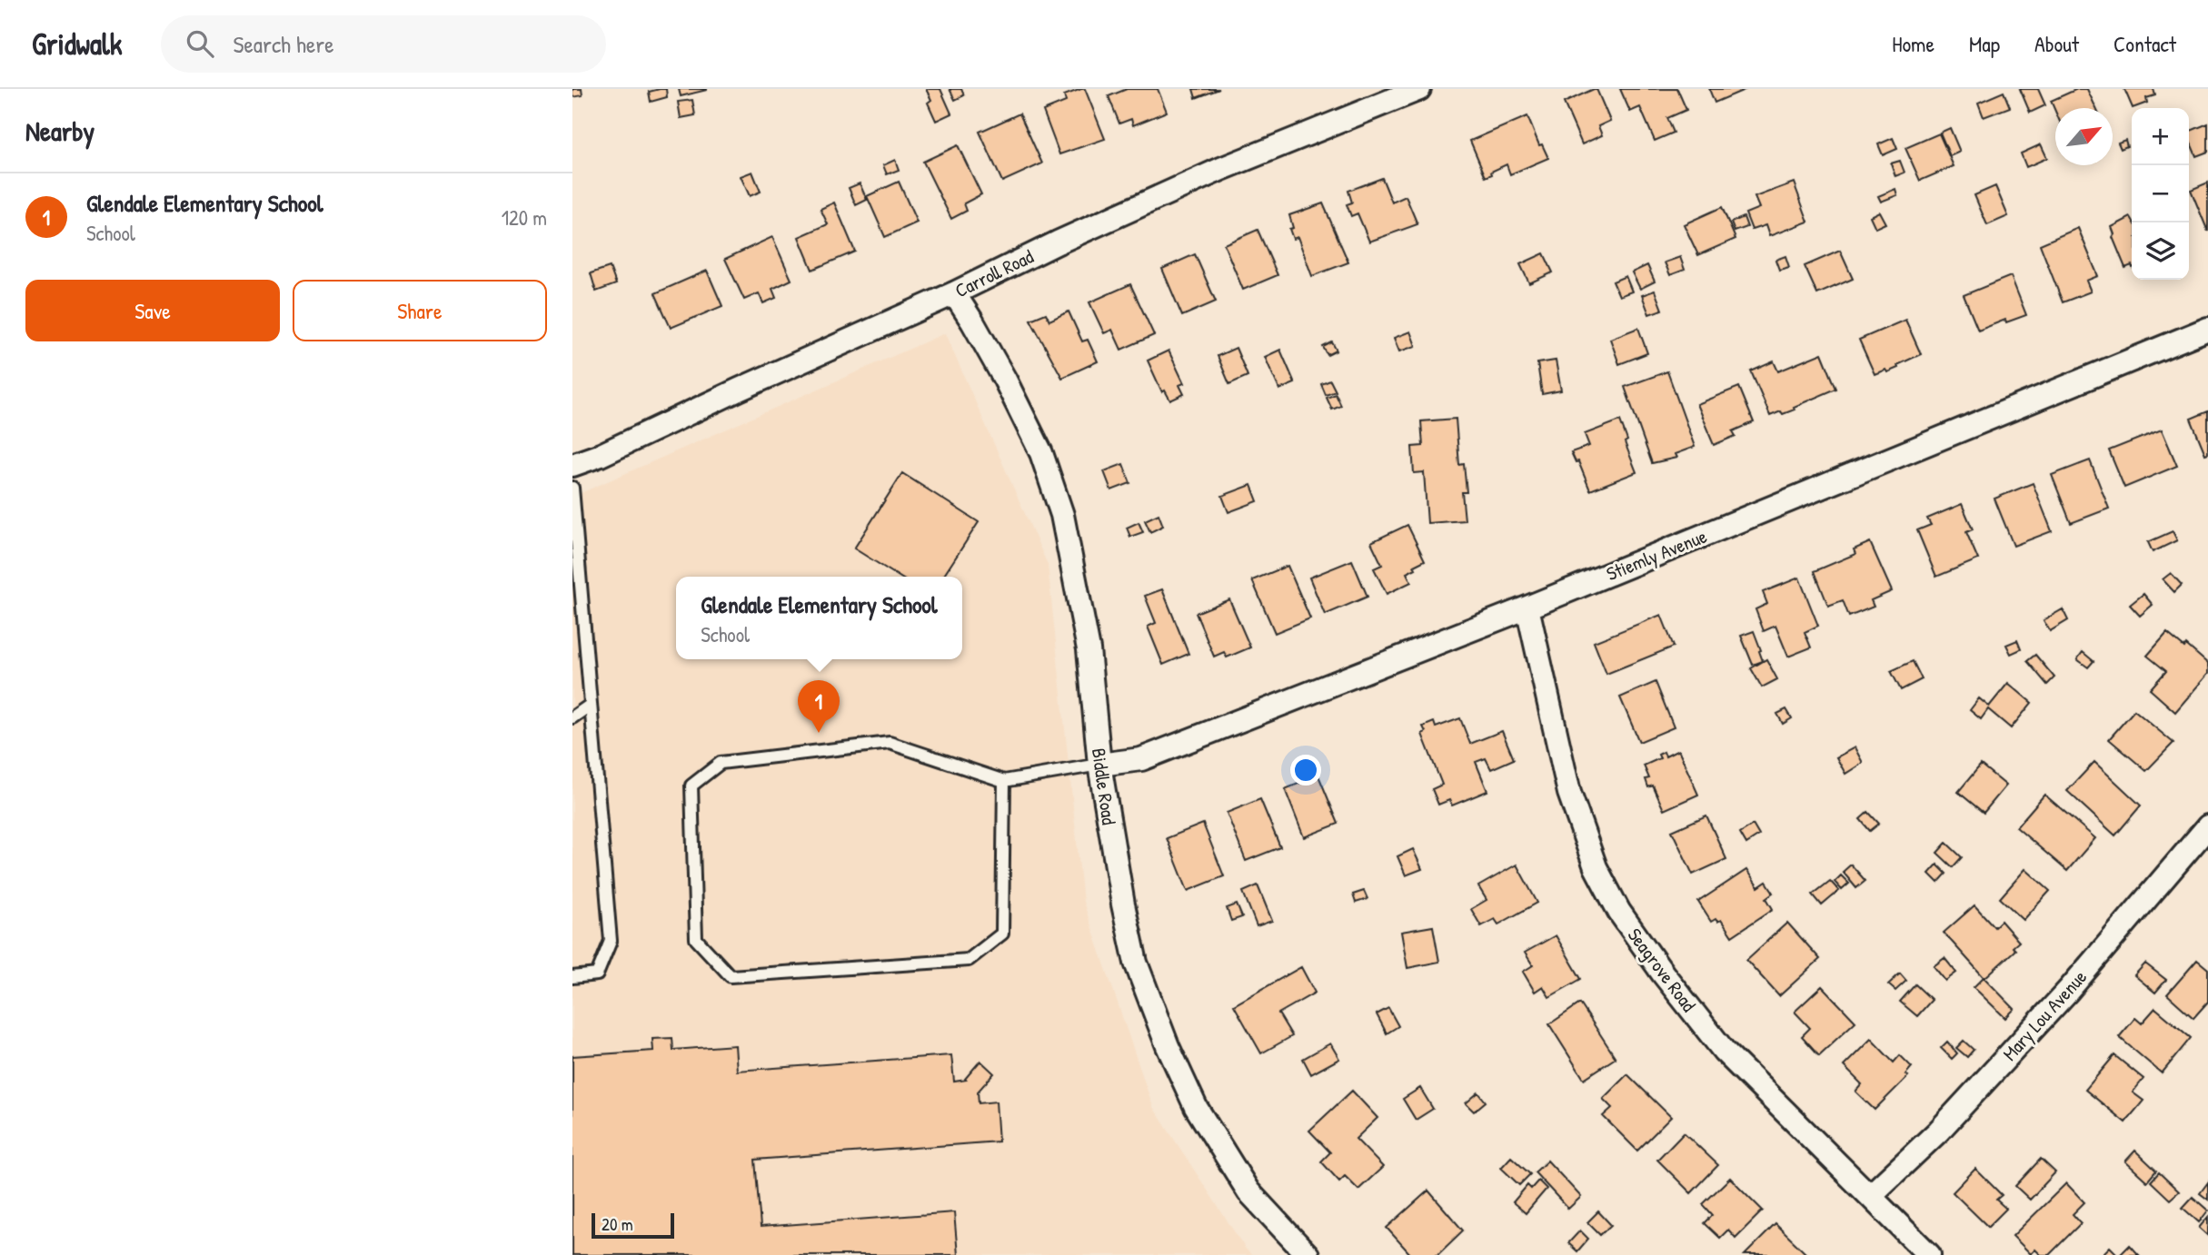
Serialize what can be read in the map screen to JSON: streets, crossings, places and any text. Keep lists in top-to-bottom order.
{
  "streets": {
    "street": [
      "Carroll Road",
      "Stiemly Avenue",
      "Biddle Road",
      "Seagrove Road",
      "Mary Lou Avenue"
    ]
  },
  "crossings": [
    ["Carroll Road", "Biddle Road"],
    ["Stiemly Avenue", "Biddle Road"],
    ["Stiemly Avenue", "Seagrove Road"],
    ["Seagrove Road", "Mary Lou Avenue"]
  ],
  "scale_bar": "20 m",
  "north": "top right",
  "page": {
    "header": "Gridwalk",
    "search": "Search here",
    "nav": [
      "Home",
      "Map",
      "About",
      "Contact"
    ],
    "heading": "Nearby",
    "map_buttons": ["+", "−"],
    "list": [
      {
        "mark": "1",
        "name": "Glendale Elementary School",
        "note": "School",
        "value": "120 m"
      }
    ],
    "buttons": ["Save", "Share"],
    "popup": ["Glendale Elementary School", "School"],
    "pins": "1",
    "scale": "20 m"
  }
}
